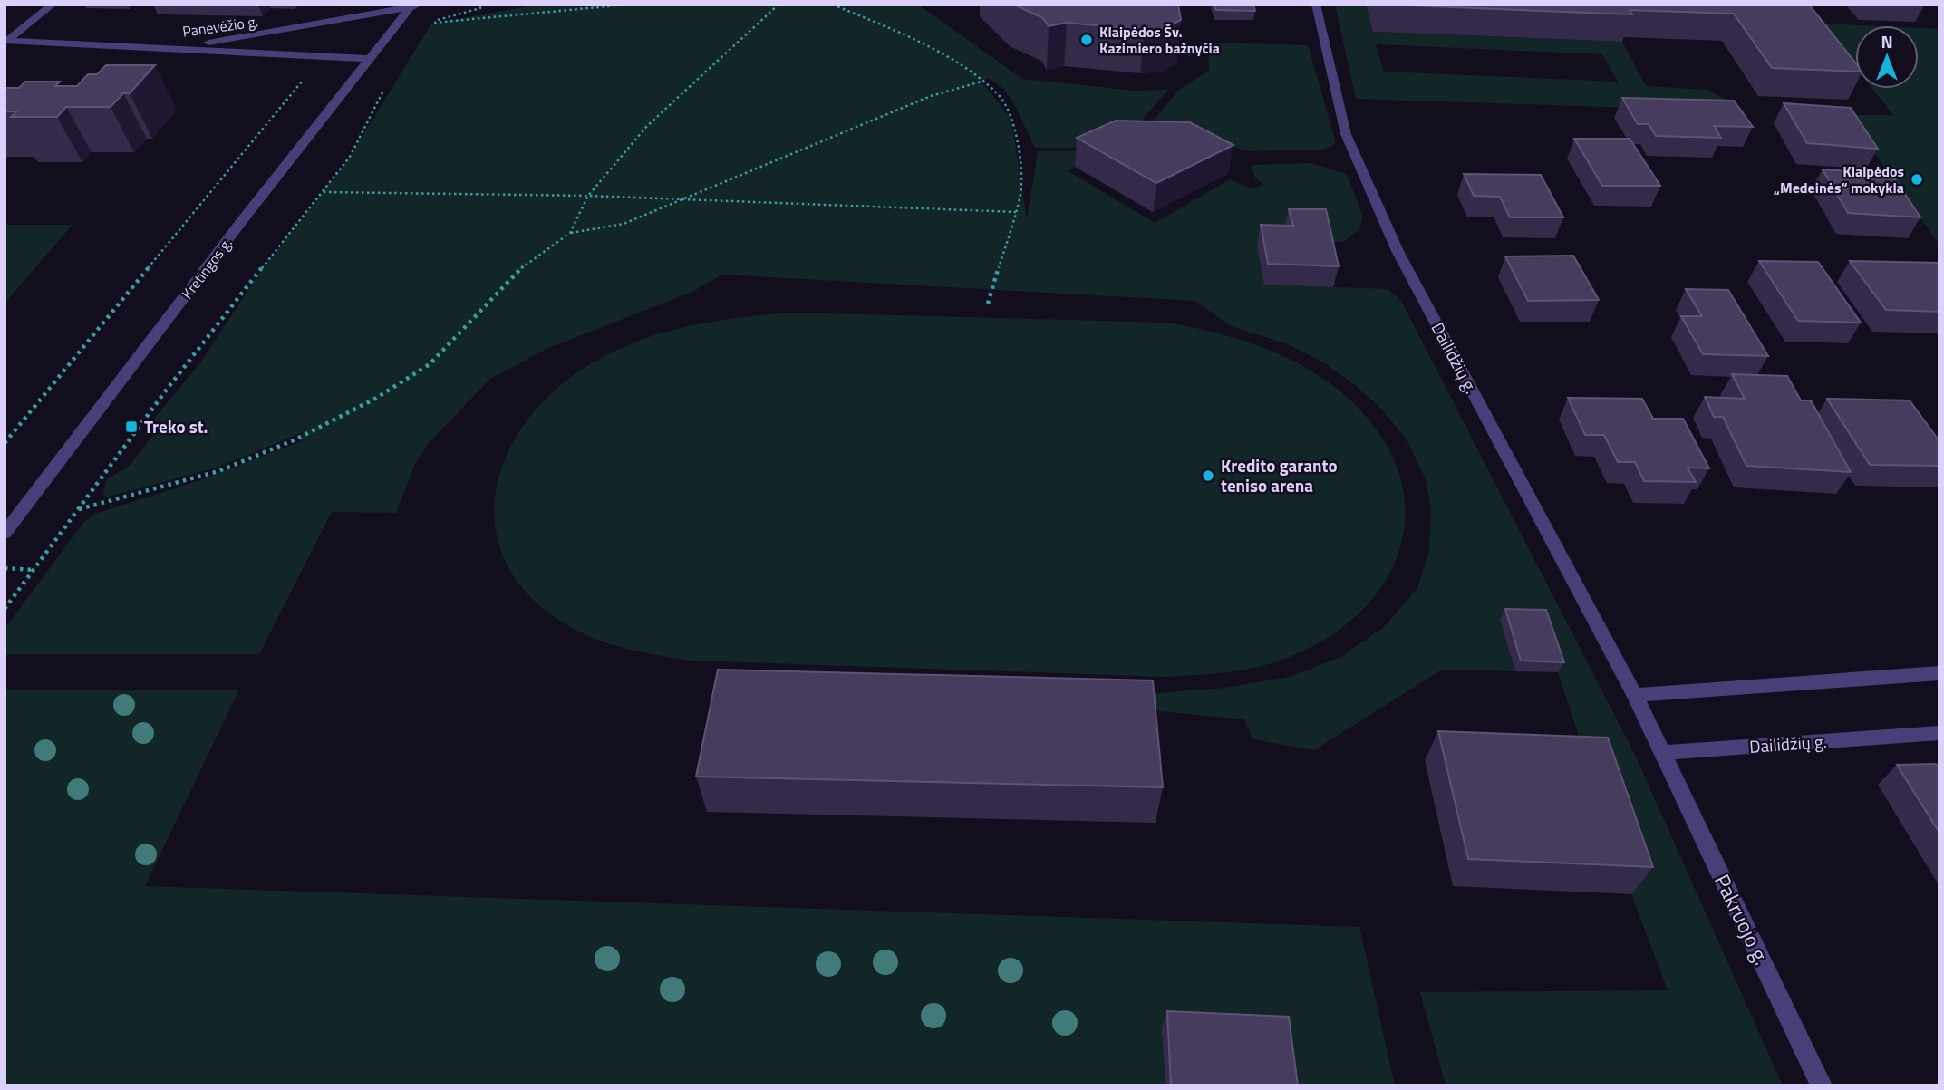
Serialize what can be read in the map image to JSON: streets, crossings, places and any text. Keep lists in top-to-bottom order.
{
  "streets": {
    "street": [
      "Panevėžio g.",
      "Kretingos g.",
      "Dailidžių g.",
      "Pakruojo g."
    ]
  },
  "crossings": [
    ["Panevėžio g.", "Kretingos g."],
    ["Dailidžių g.", "Pakruojo g."]
  ],
  "places": {
    "other": ["Klaipėdos Šv. Kazimiero bažnyčia", "Klaipėdos „Medeinės“ mokykla", "Kredito garanto teniso arena"],
    "transit": ["Treko st."]
  },
  "north": "top"
}
